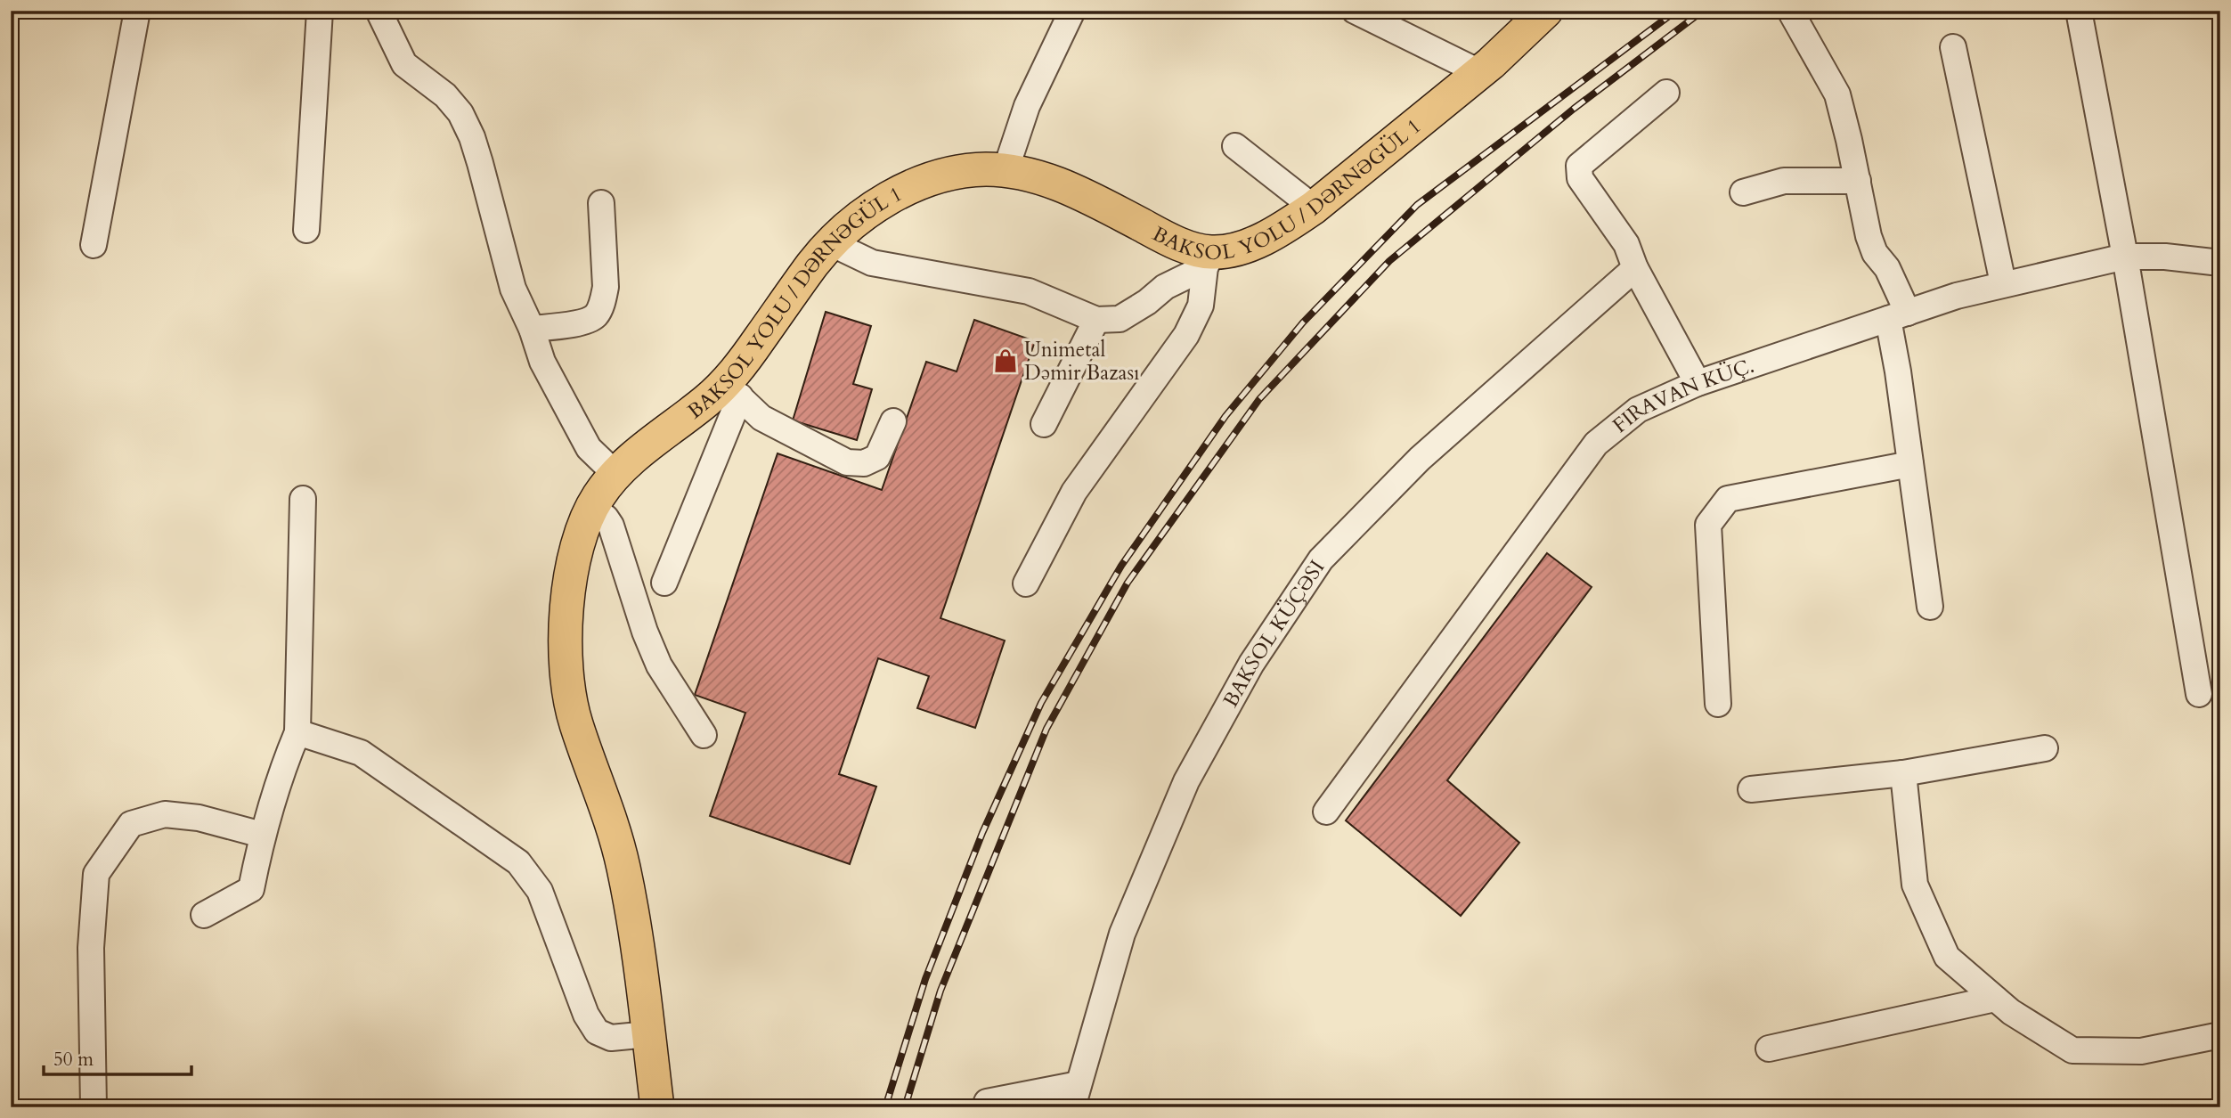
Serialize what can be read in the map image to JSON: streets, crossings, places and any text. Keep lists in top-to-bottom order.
{
  "streets": {
    "main road": ["BAKSOL YOLU / DƏRNƏGÜL 1"],
    "street": ["FIRAVAN KÜÇ.", "BAKSOL KÜÇƏSI"]
  },
  "places": {
    "shop": ["Unimetal Dəmir Bazası"]
  },
  "scale_bar": "50 m"
}
